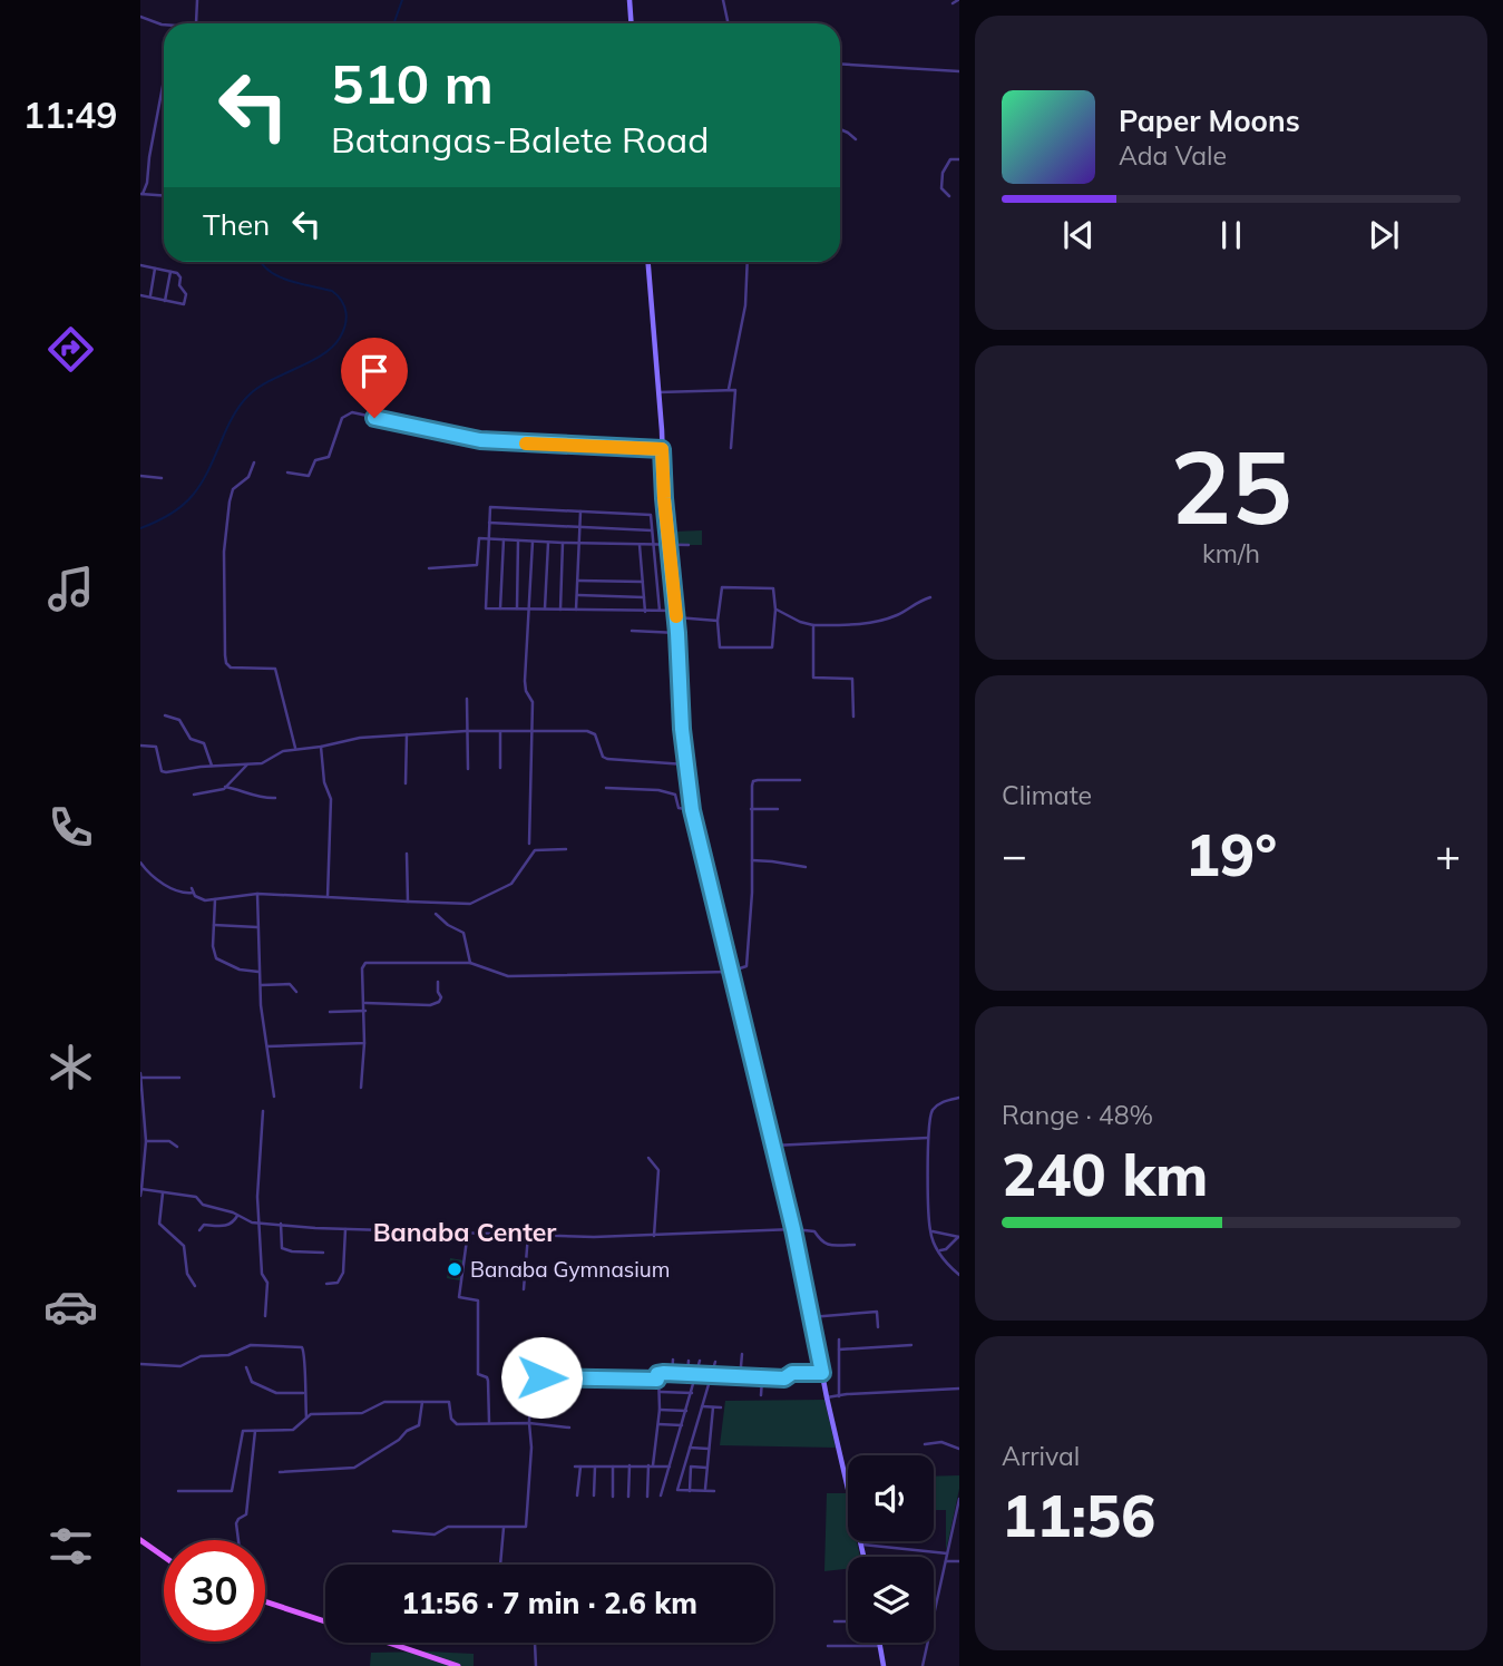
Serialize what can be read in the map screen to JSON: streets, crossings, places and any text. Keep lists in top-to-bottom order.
{
  "districts": ["Banaba Center"],
  "places": ["Banaba Gymnasium"],
  "page": {
    "tabs": "11:49",
    "turn": ["510 m", "Batangas-Balete Road"],
    "song": ["Paper Moons", "Ada Vale"],
    "then": "Then",
    "tile": [
      ["25", "km/h"],
      "Climate",
      ["Range · 48%", "240 km"],
      ["Arrival", "11:56"]
    ],
    "heat": ["−", "19°", "+"],
    "limit": "30",
    "trip": "11:56 · 7 min · 2.6 km"
  }
}
